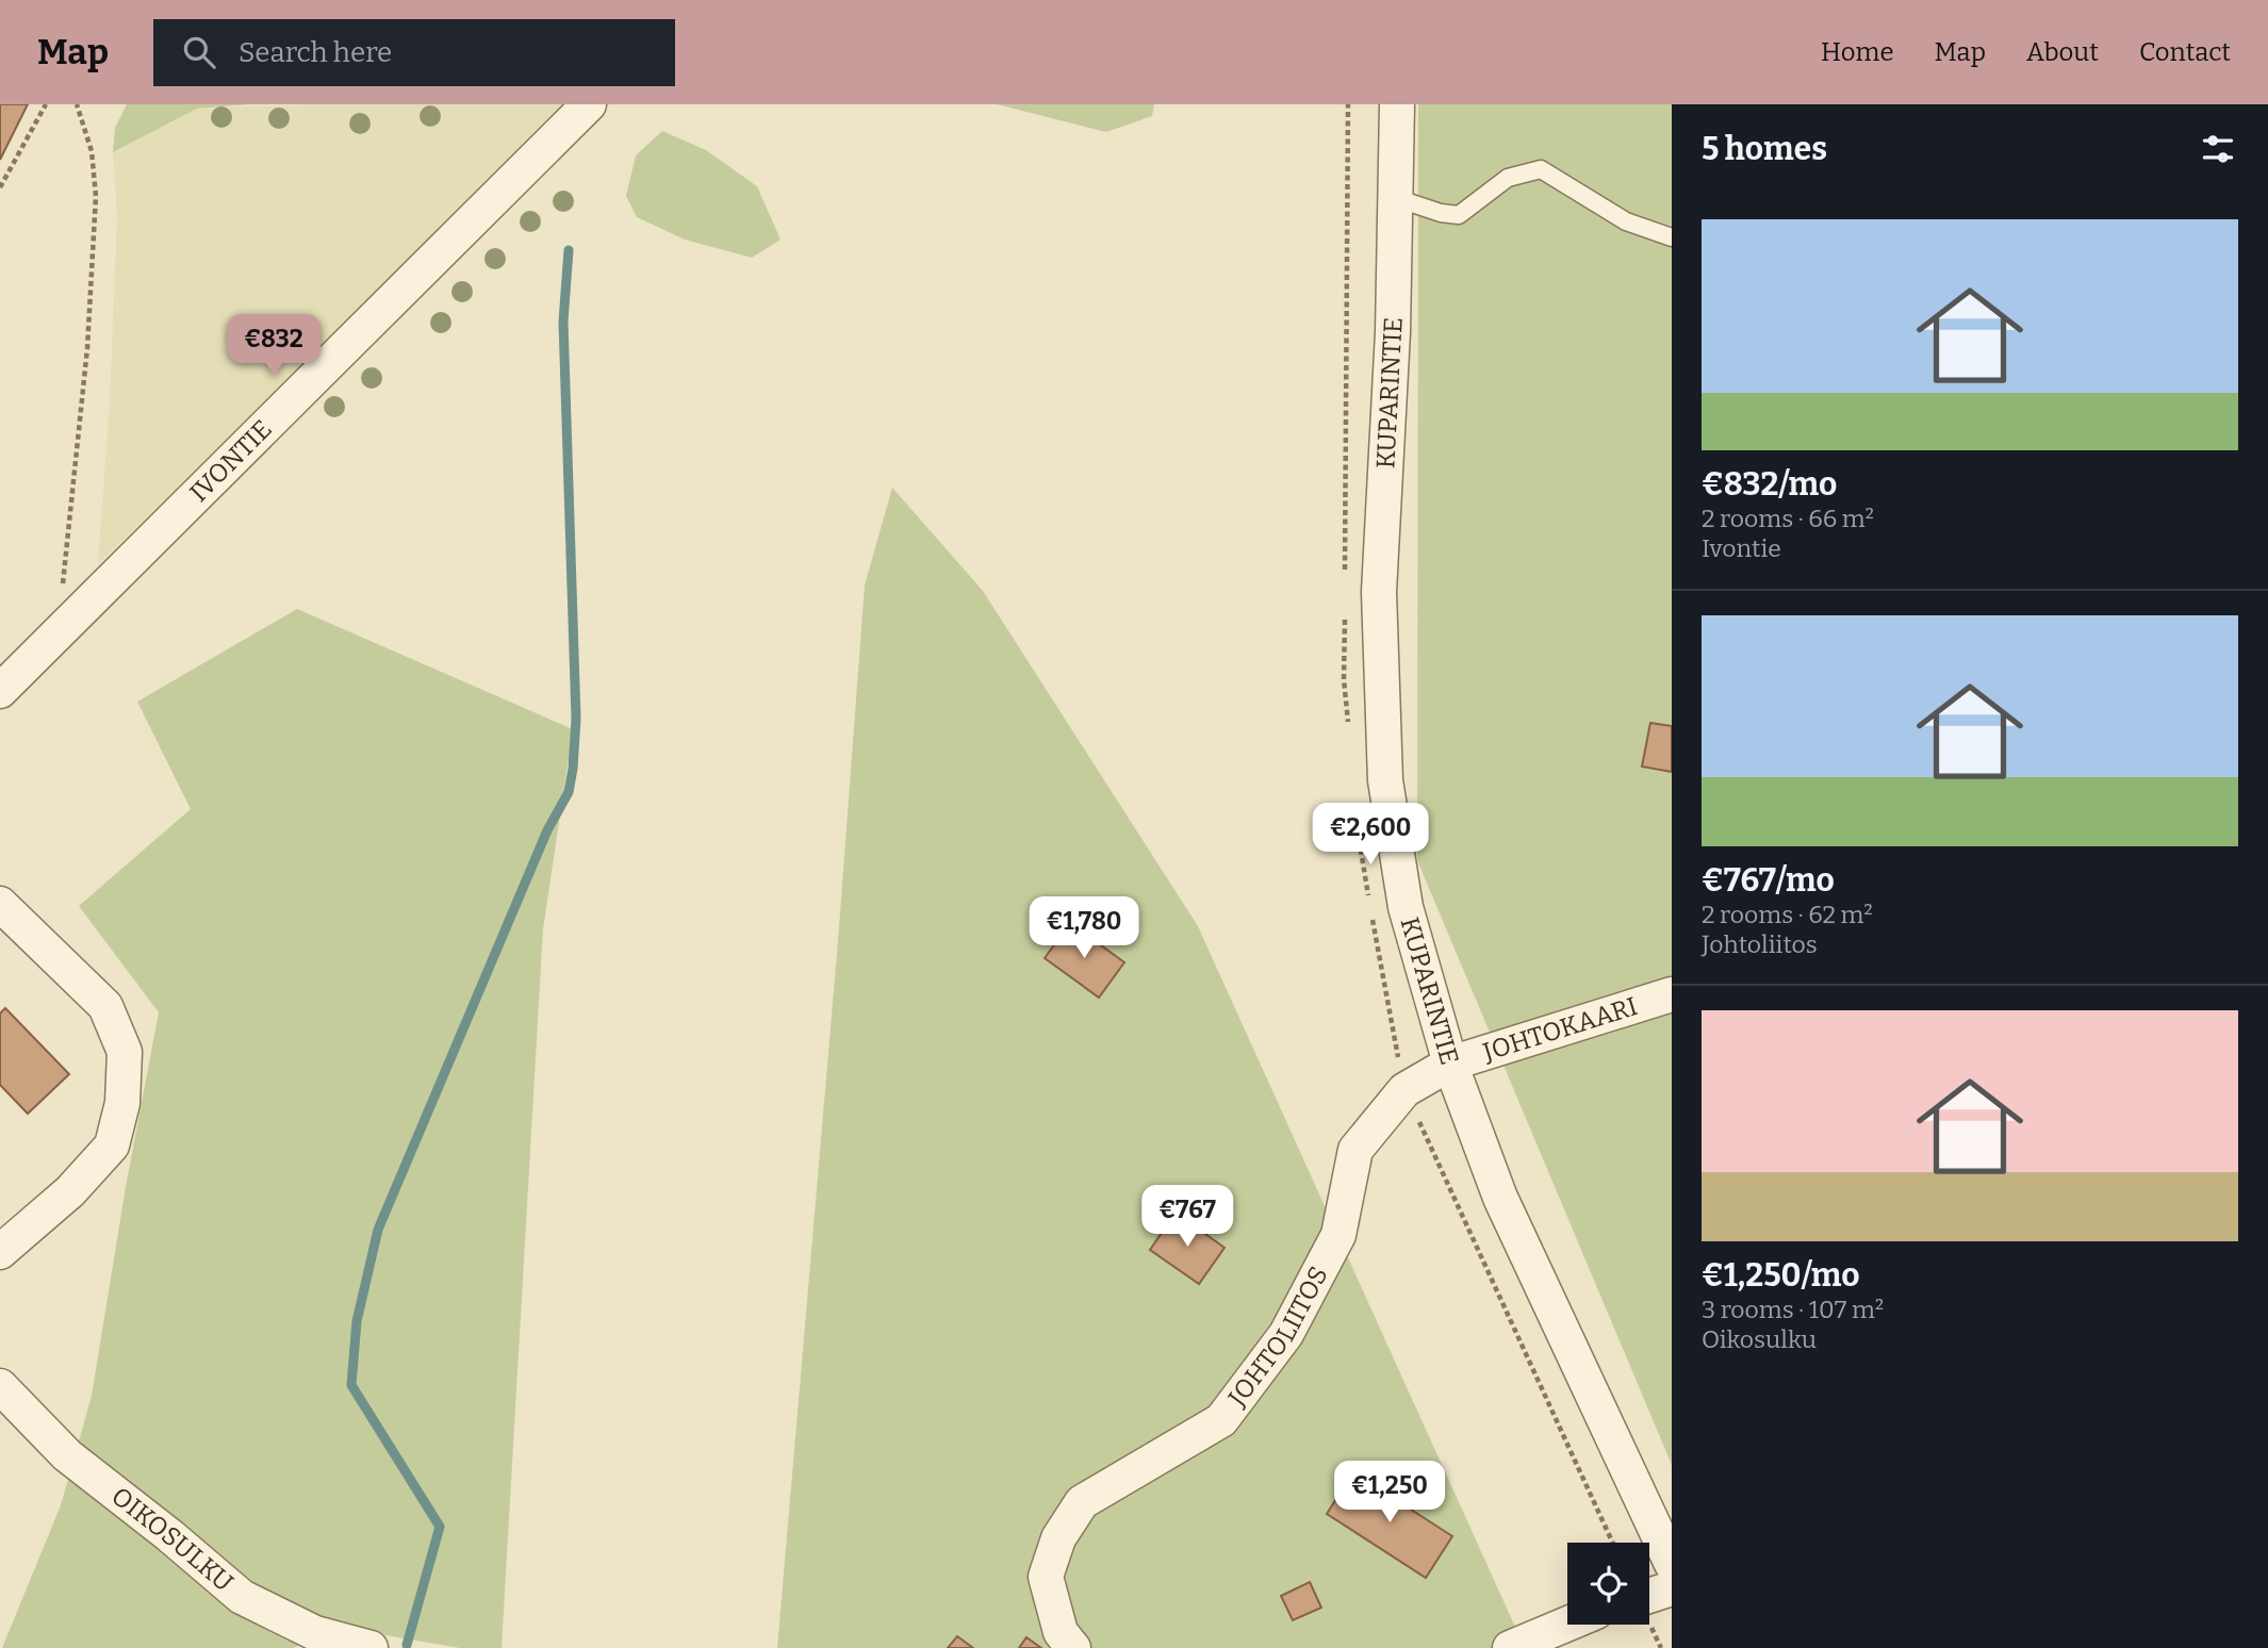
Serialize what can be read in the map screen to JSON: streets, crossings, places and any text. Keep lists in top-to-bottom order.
{
  "streets": {
    "street": [
      "KUPARINTIE",
      "IVONTIE",
      "JOHTOKAARI",
      "JOHTOLIITOS",
      "OIKOSULKU"
    ]
  },
  "crossings": [
    ["KUPARINTIE", "JOHTOKAARI"],
    ["KUPARINTIE", "JOHTOLIITOS"],
    ["JOHTOKAARI", "JOHTOLIITOS"]
  ],
  "page": {
    "header": "Map",
    "search": "Search here",
    "nav": [
      "Home",
      "Map",
      "About",
      "Contact"
    ],
    "heading": "5 homes",
    "list": [
      {
        "name": "€832/mo",
        "note": "2 rooms · 66 m² · Ivontie"
      },
      {
        "name": "€767/mo",
        "note": "2 rooms · 62 m² · Johtoliitos"
      },
      {
        "name": "€1,250/mo",
        "note": "3 rooms · 107 m² · Oikosulku"
      }
    ],
    "price": [
      "€832",
      "€2,600",
      "€1,780",
      "€767",
      "€1,250"
    ]
  }
}
